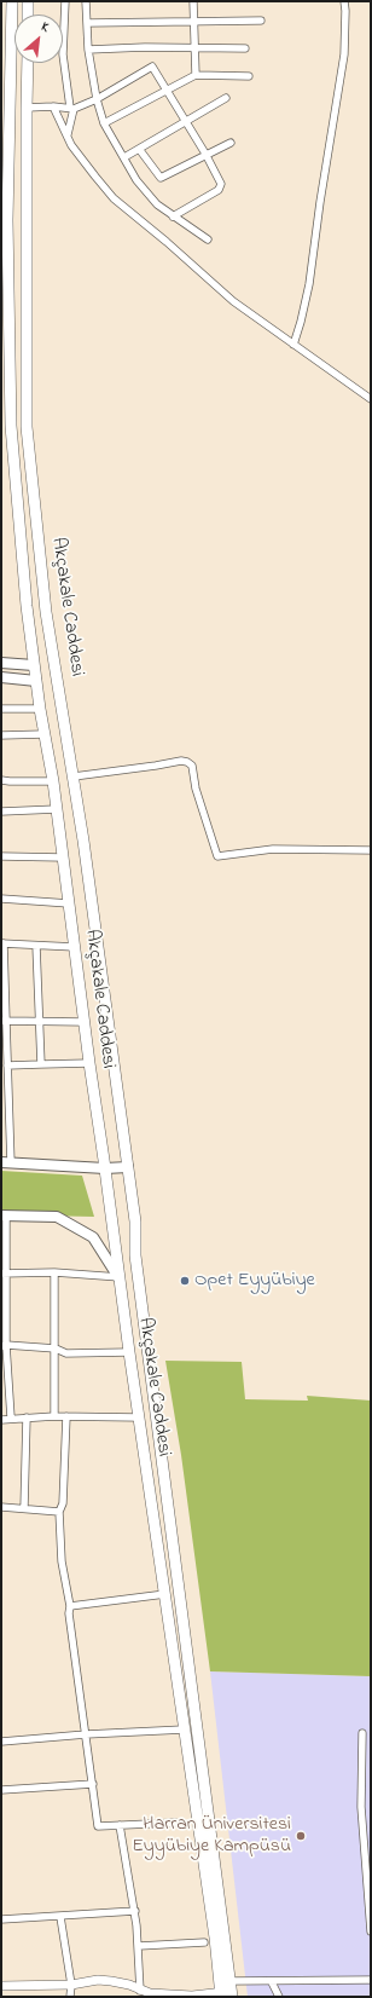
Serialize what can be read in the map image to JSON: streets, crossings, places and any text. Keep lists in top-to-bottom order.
{
  "streets": {
    "main road": ["Akçakale Caddesi"]
  },
  "places": ["Opet Eyyübiye", "Harran Üniversitesi Eyyübiye Kampüsü"],
  "north": "top right"
}
